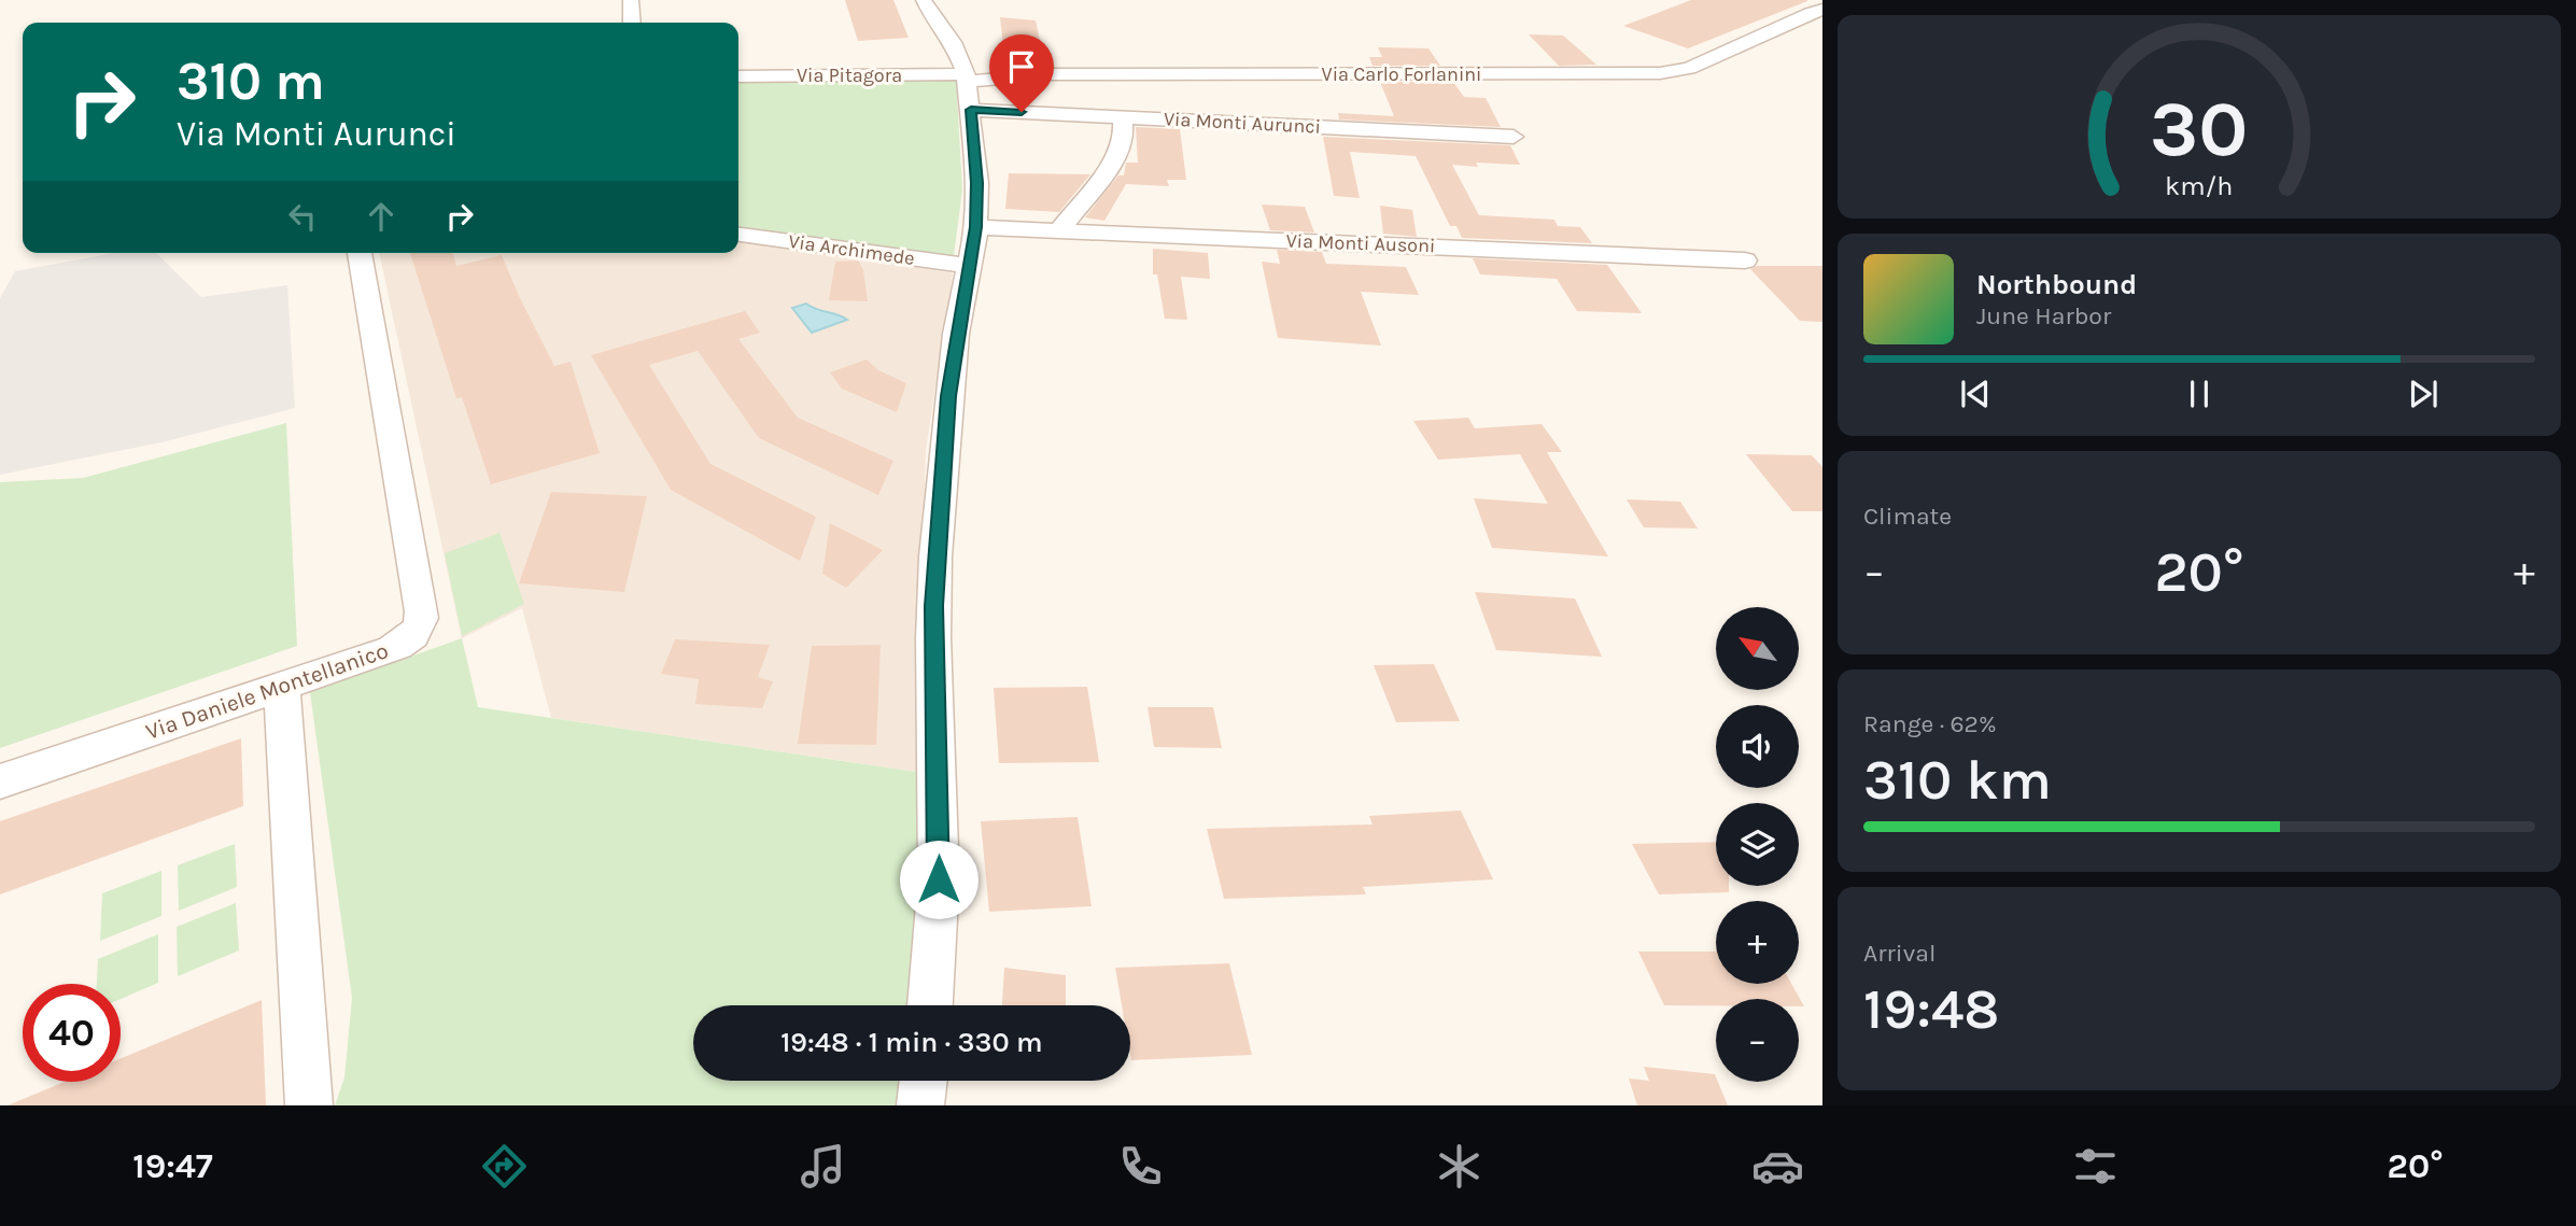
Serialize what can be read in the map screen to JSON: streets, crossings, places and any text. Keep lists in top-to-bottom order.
{
  "streets": {
    "street": [
      "Via Carlo Forlanini",
      "Via Pitagora",
      "Via Monti Aurunci",
      "Via Monti Ausoni",
      "Via Archimede",
      "Via Daniele Montellanico"
    ]
  },
  "crossings": [
    ["Via Carlo Forlanini", "Via Pitagora"]
  ],
  "north": "top left",
  "page": {
    "turn": ["310 m", "Via Monti Aurunci"],
    "song": ["Northbound", "June Harbor"],
    "tile": [
      "Climate",
      ["Range · 62%", "310 km"],
      ["Arrival", "19:48"]
    ],
    "heat": ["−", "20°", "+"],
    "map_buttons": ["+", "−"],
    "limit": "40",
    "trip": "19:48 · 1 min · 330 m",
    "tabs": ["19:47", "20°"],
    "gauge": ["30", "km/h"]
  }
}
